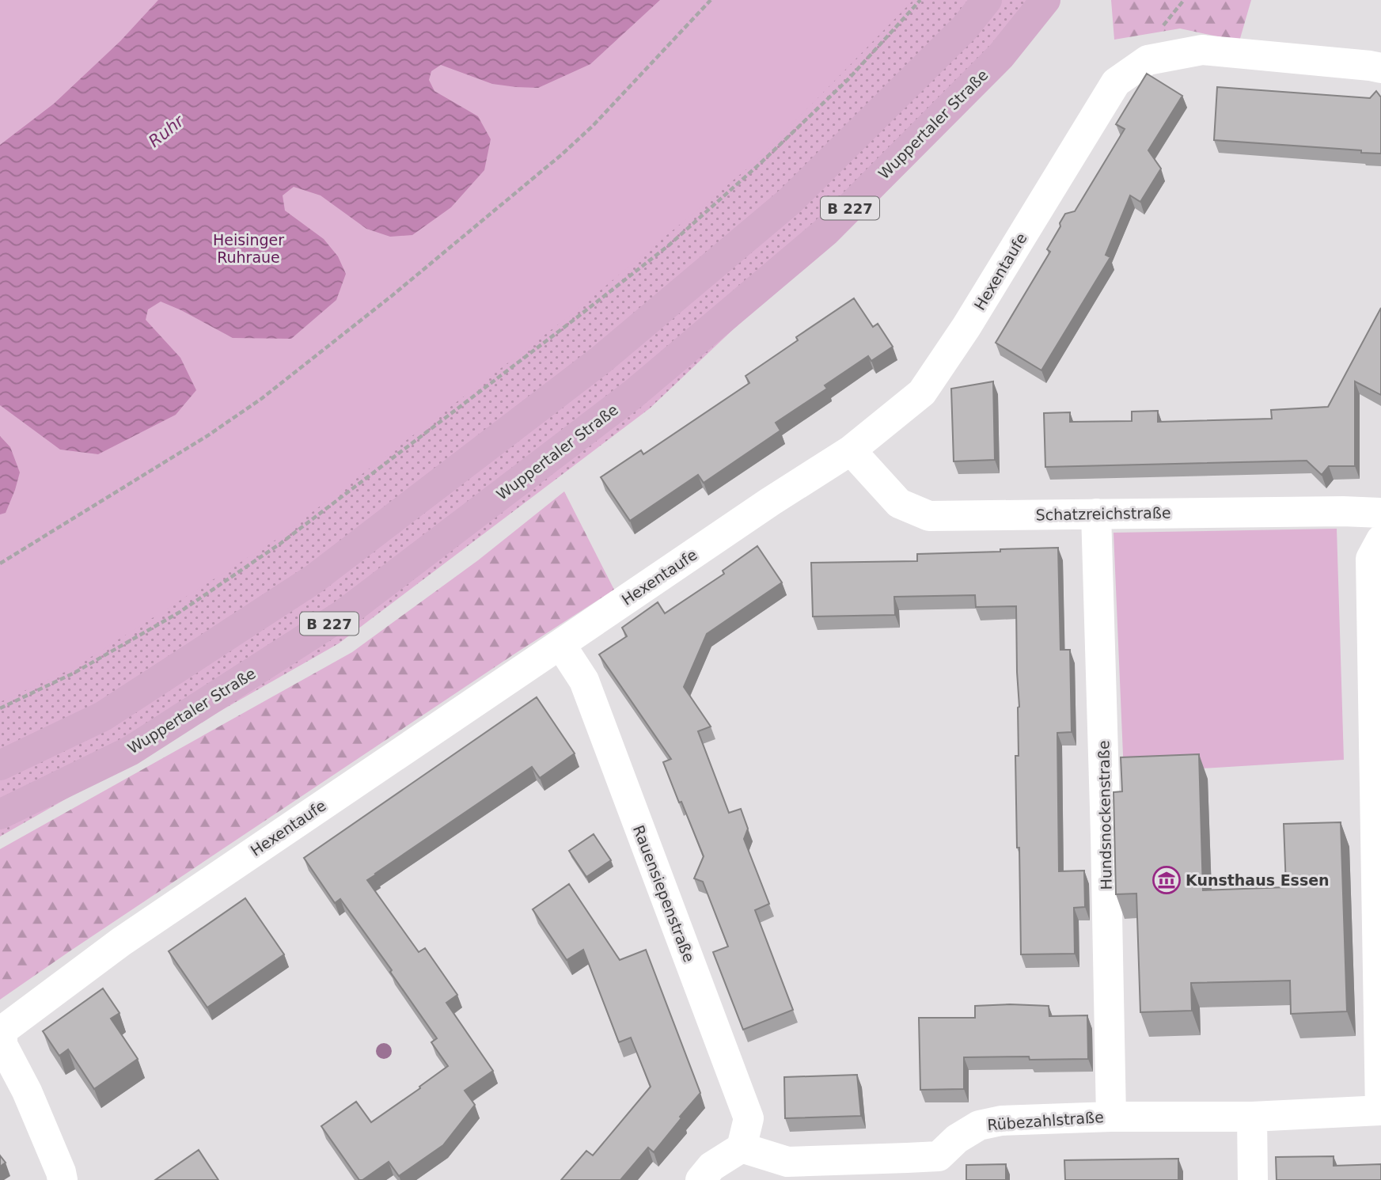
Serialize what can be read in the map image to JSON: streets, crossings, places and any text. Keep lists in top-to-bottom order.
{
  "streets": {
    "main road": ["Wuppertaler Straße", "B 227"],
    "street": [
      "Hexentaufe",
      "Schatzreichstraße",
      "Hundsnockenstraße",
      "Rauensiepenstraße",
      "Rübezahlstraße"
    ]
  },
  "crossings": [
    ["Hexentaufe", "Schatzreichstraße"],
    ["Hexentaufe", "Rauensiepenstraße"],
    ["Schatzreichstraße", "Hundsnockenstraße"],
    ["Hundsnockenstraße", "Rübezahlstraße"],
    ["Rauensiepenstraße", "Rübezahlstraße"]
  ],
  "water": ["Ruhr"],
  "parks": ["Heisinger Ruhraue"],
  "places": {
    "museum": ["Kunsthaus Essen"]
  }
}
